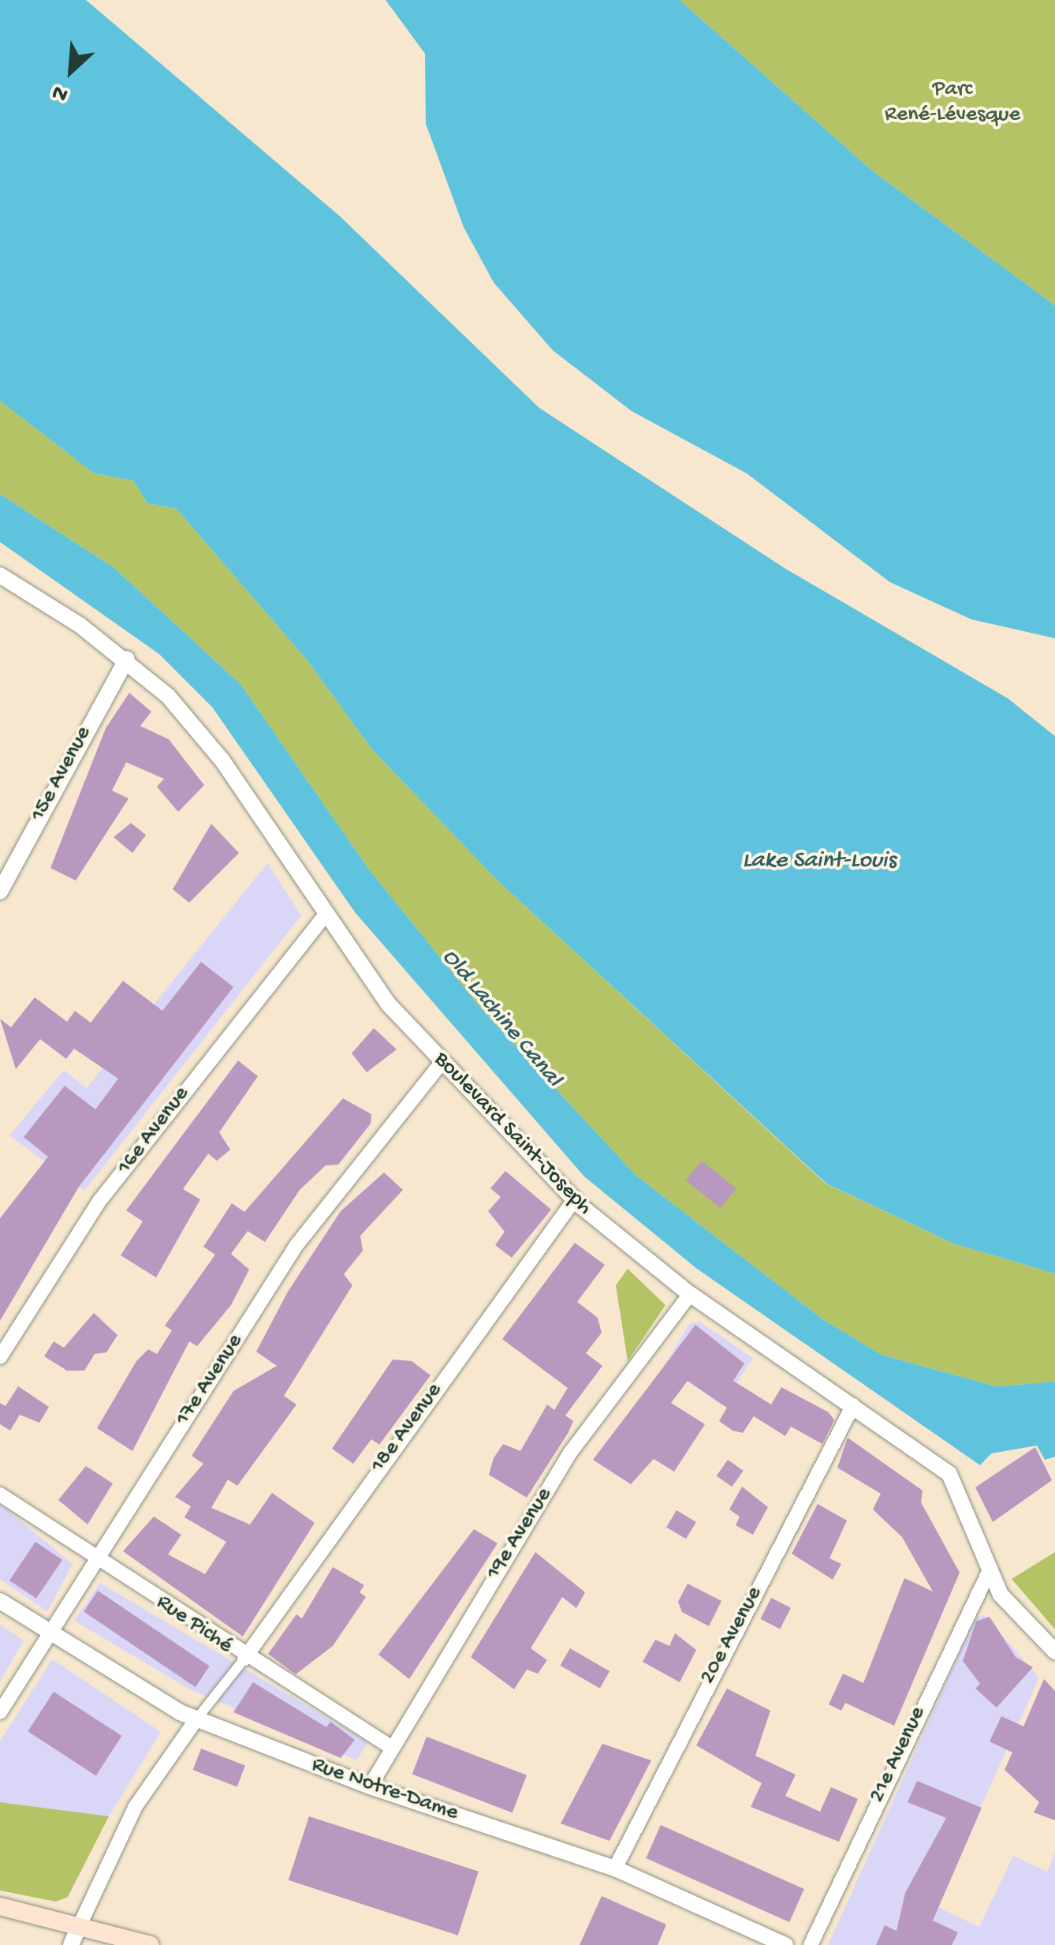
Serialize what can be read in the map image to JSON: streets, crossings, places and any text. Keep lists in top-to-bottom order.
{
  "streets": {
    "street": [
      "15e Avenue",
      "16e Avenue",
      "Boulevard Saint-Joseph",
      "17e Avenue",
      "18e Avenue",
      "19e Avenue",
      "Rue Piché",
      "20e Avenue",
      "21e Avenue",
      "Rue Notre-Dame"
    ]
  },
  "crossings": [
    ["15e Avenue", "Boulevard Saint-Joseph"],
    ["16e Avenue", "Boulevard Saint-Joseph"],
    ["Boulevard Saint-Joseph", "17e Avenue"],
    ["Boulevard Saint-Joseph", "18e Avenue"],
    ["Boulevard Saint-Joseph", "19e Avenue"],
    ["Boulevard Saint-Joseph", "20e Avenue"],
    ["Boulevard Saint-Joseph", "21e Avenue"],
    ["17e Avenue", "Rue Piché"],
    ["17e Avenue", "Rue Notre-Dame"],
    ["18e Avenue", "Rue Piché"],
    ["19e Avenue", "Rue Piché"],
    ["19e Avenue", "Rue Notre-Dame"],
    ["20e Avenue", "Rue Notre-Dame"]
  ],
  "water": ["Lake Saint-Louis", "Old Lachine Canal"],
  "parks": ["Parc René-Lévesque"],
  "north": "bottom left"
}
